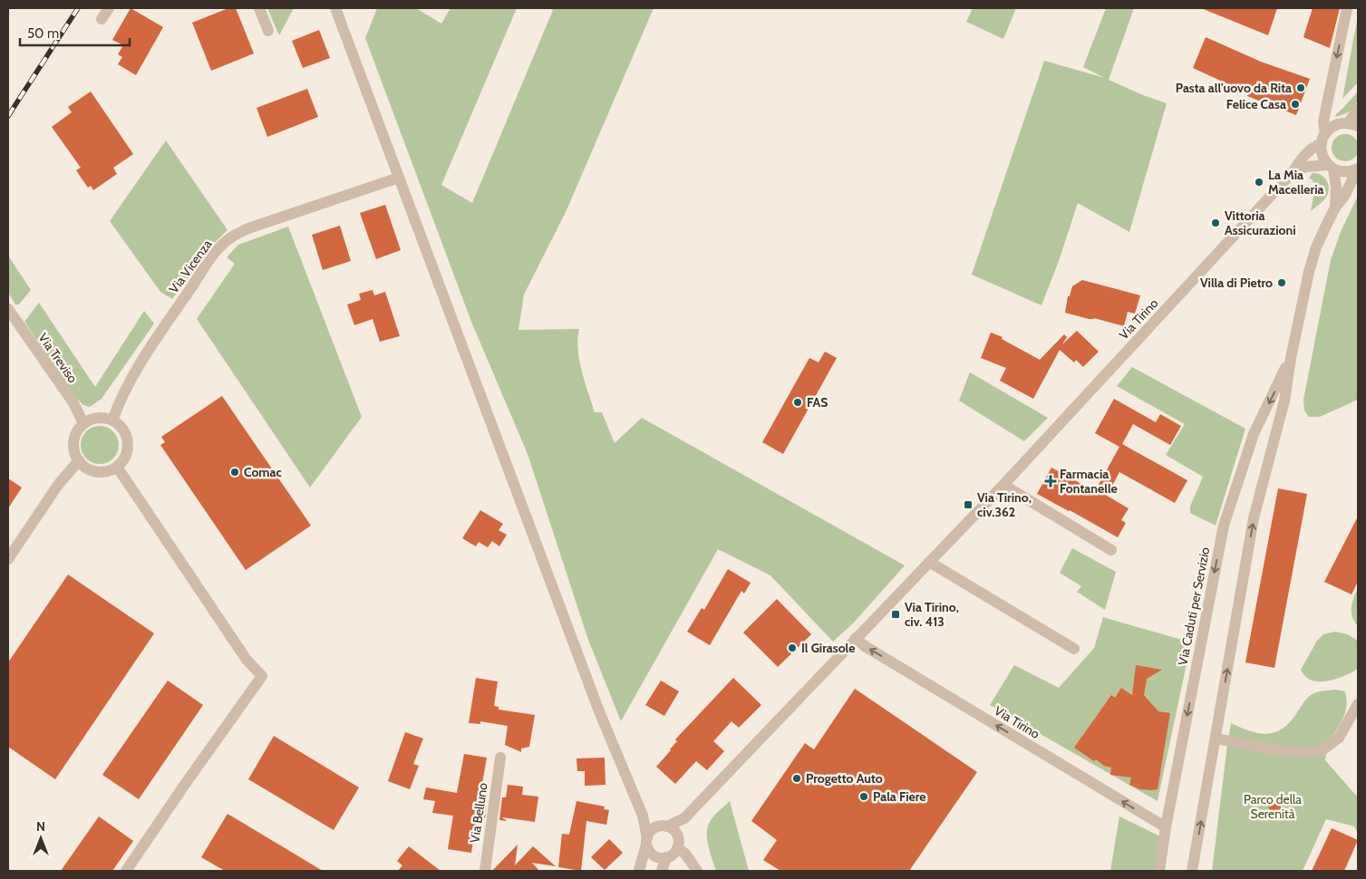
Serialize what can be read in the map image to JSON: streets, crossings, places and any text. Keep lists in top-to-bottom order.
{
  "streets": {
    "street": [
      "Via Vicenza",
      "Via Tirino",
      "Via Treviso",
      "Via Caduti per Servizio",
      "Via Belluno"
    ]
  },
  "crossings": [
    ["Via Vicenza", "Via Treviso"],
    ["Via Tirino", "Via Caduti per Servizio"]
  ],
  "parks": ["Parco della Serenità"],
  "places": {
    "other": [
      "Pasta all'uovo da Rita",
      "Felice Casa",
      "La Mia Macelleria",
      "Vittoria Assicurazioni",
      "Villa di Pietro",
      "FAS",
      "Comac",
      "Il Girasole",
      "Progetto Auto",
      "Pala Fiere"
    ],
    "health": ["Farmacia Fontanelle"],
    "transit": ["Via Tirino, civ.362", "Via Tirino, civ. 413"]
  },
  "scale_bar": "50 m",
  "north": "top"
}
